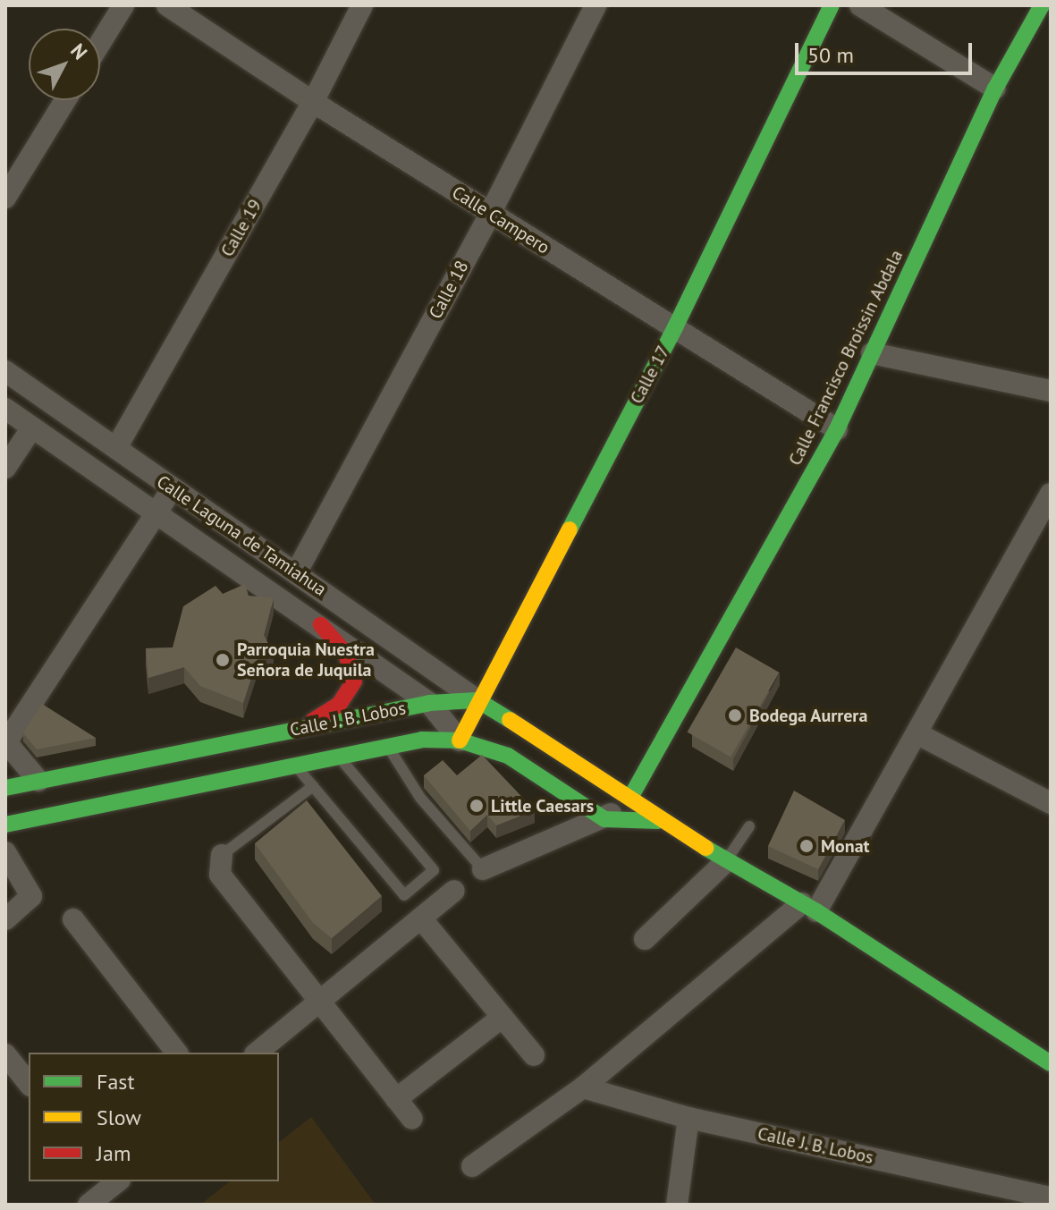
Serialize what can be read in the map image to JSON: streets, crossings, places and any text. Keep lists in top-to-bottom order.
{
  "streets": {
    "main road": ["Calle Francisco Broissin Abdala", "Calle 17", "Calle J. B. Lobos"],
    "street": [
      "Calle Campero",
      "Calle 19",
      "Calle 18",
      "Calle Laguna de Tamiahua"
    ]
  },
  "crossings": [
    ["Calle Campero", "Calle 19"],
    ["Calle Campero", "Calle 18"],
    ["Calle Campero", "Calle Francisco Broissin Abdala"],
    ["Calle Campero", "Calle 17"],
    ["Calle 19", "Calle Laguna de Tamiahua"],
    ["Calle 18", "Calle Laguna de Tamiahua"],
    ["Calle 17", "Calle Laguna de Tamiahua"],
    ["Calle 17", "Calle J. B. Lobos"],
    ["Calle Laguna de Tamiahua", "Calle J. B. Lobos"]
  ],
  "places": [
    "Parroquia Nuestra Señora de Juquila",
    "Bodega Aurrera",
    "Little Caesars",
    "Monat"
  ],
  "legend": ["Fast", "Slow", "Jam"],
  "scale_bar": "50 m",
  "north": "top right"
}
